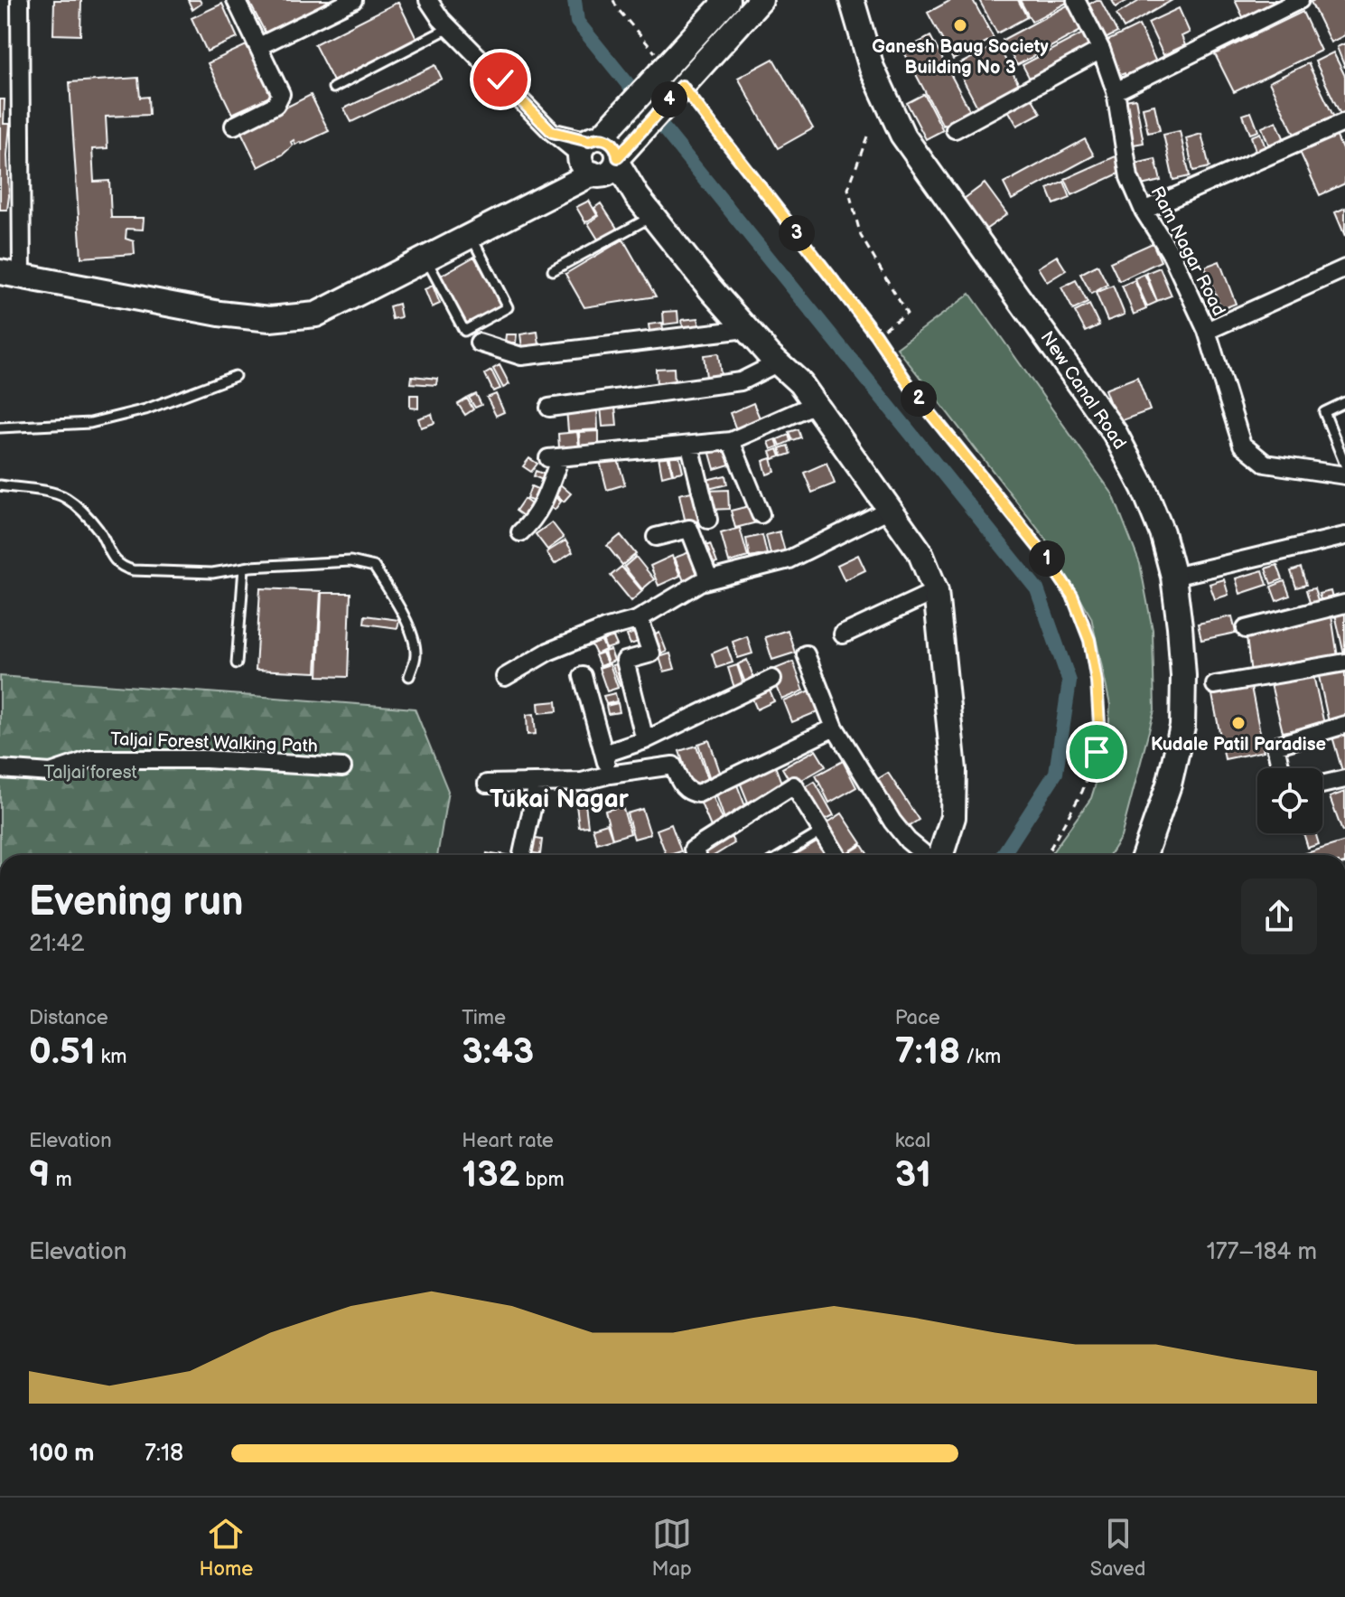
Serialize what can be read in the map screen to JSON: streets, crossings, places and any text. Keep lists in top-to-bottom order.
{
  "streets": {
    "street": ["Ram Nagar Road", "New Canal Road", "Taljai Forest Walking Path"]
  },
  "districts": ["Tukai Nagar"],
  "parks": ["Taljai forest"],
  "places": ["Ganesh Baug Society Building No 3", "Kudale Patil Paradise"],
  "page": {
    "pins": [
      "4",
      "3",
      "2",
      "1"
    ],
    "heading": ["Evening run", "21:42"],
    "stats": [
      ["Distance", "0.51 km"],
      ["Time", "3:43"],
      ["Pace", "7:18 /km"],
      ["Elevation", "9 m"],
      ["Heart rate", "132 bpm"],
      ["kcal", "31"]
    ],
    "chart": ["Elevation", "177–184 m"],
    "list": [
      {
        "name": "100 m",
        "note": "7:18"
      }
    ],
    "tabs": ["Home", "Map", "Saved"]
  }
}
